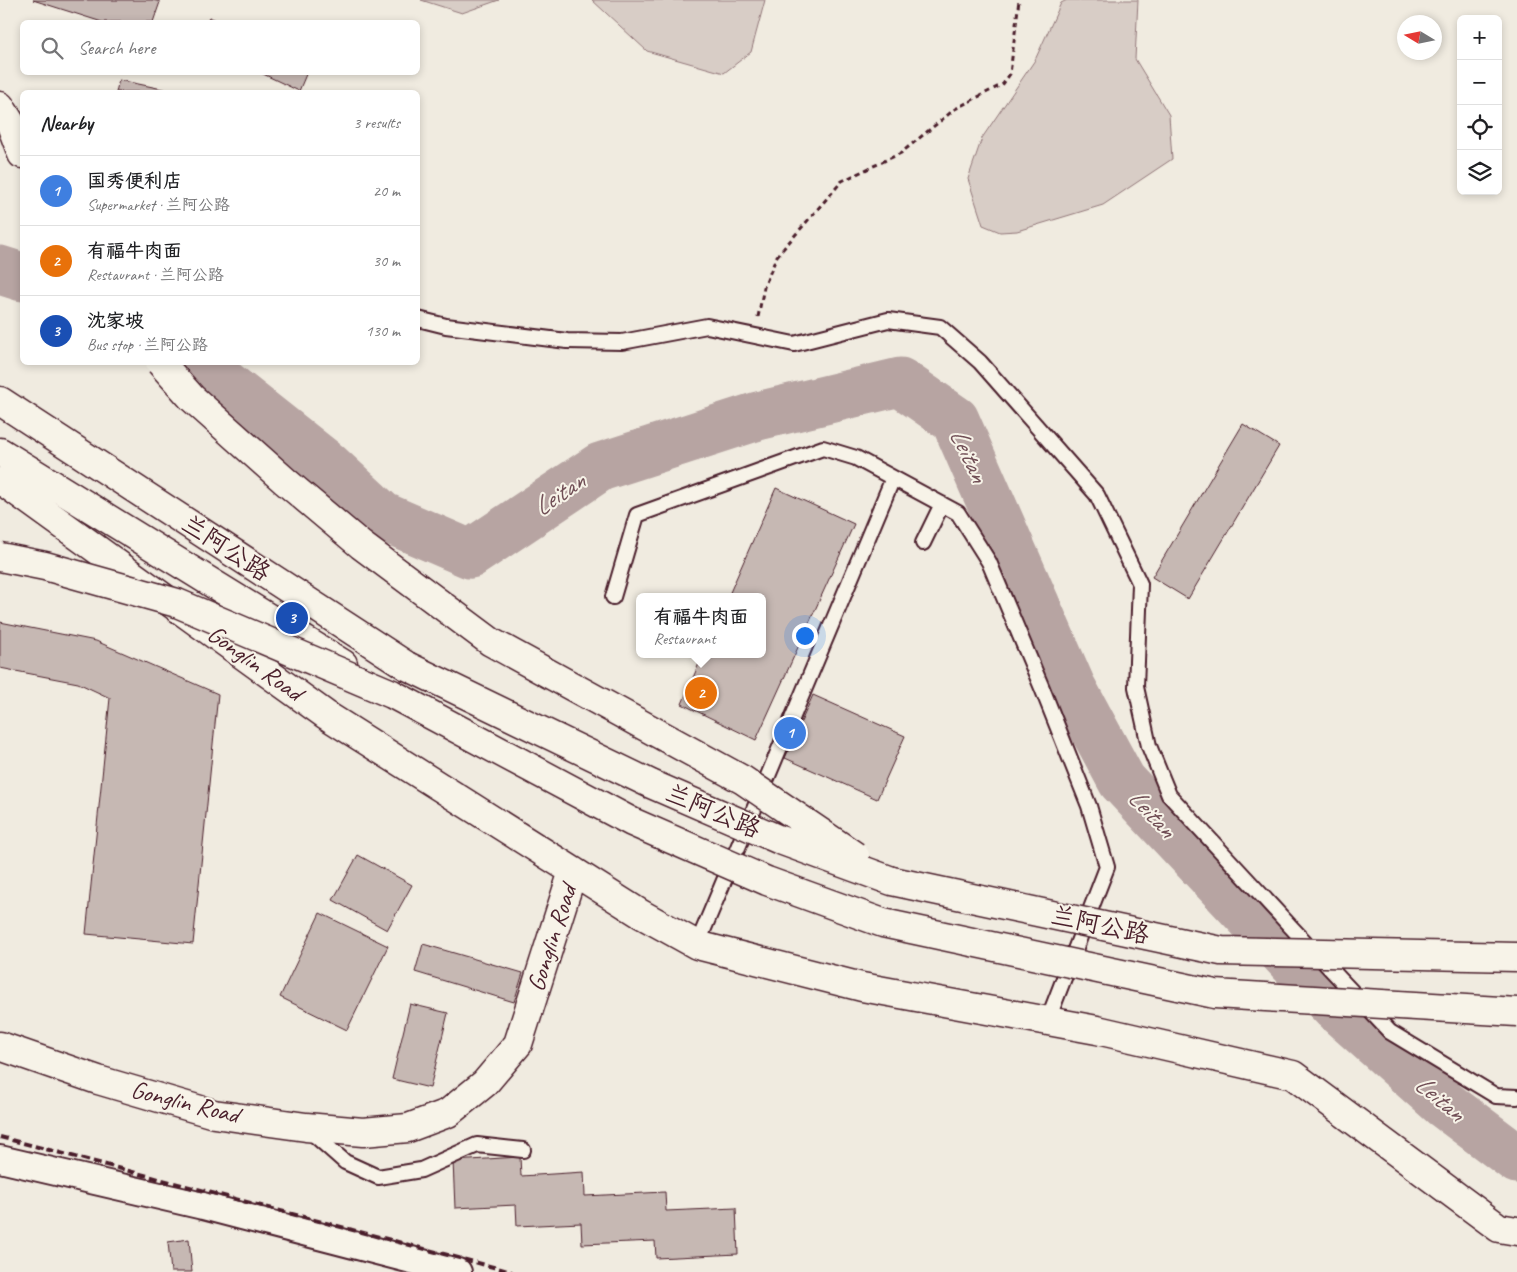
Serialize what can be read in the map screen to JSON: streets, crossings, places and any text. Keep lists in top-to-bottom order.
{
  "streets": {
    "main road": ["兰阿公路", "Gonglin Road"]
  },
  "water": ["Leitan"],
  "north": "left",
  "page": {
    "map_buttons": ["+", "−"],
    "search": "Search here",
    "heading": ["Nearby", "3 results"],
    "list": [
      {
        "mark": "1",
        "name": "国秀便利店",
        "note": "Supermarket · 兰阿公路",
        "value": "20 m"
      },
      {
        "mark": "2",
        "name": "有福牛肉面",
        "note": "Restaurant · 兰阿公路",
        "value": "30 m"
      },
      {
        "mark": "3",
        "name": "沈家坡",
        "note": "Bus stop · 兰阿公路",
        "value": "130 m"
      }
    ],
    "popup": ["有福牛肉面", "Restaurant"],
    "pins": ["3", "2", "1"]
  }
}
